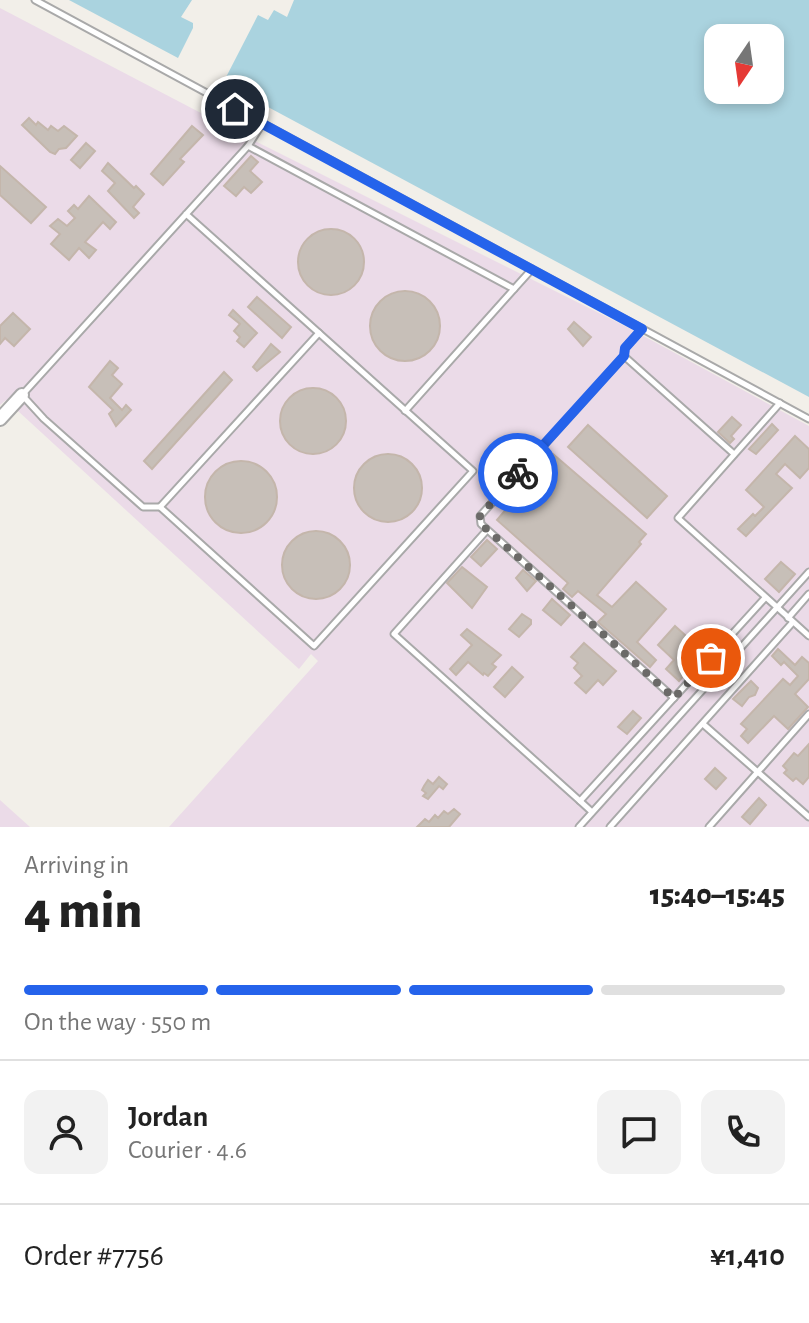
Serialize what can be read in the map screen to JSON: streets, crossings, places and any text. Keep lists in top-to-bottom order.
{
  "north": "bottom",
  "page": {
    "heading": ["4 min", "Arriving in", "15:40–15:45"],
    "panel": [
      "Jordan",
      "Courier · 4.6",
      "Order #7756",
      "¥1,410"
    ],
    "bar": "On the way · 550 m"
  }
}
